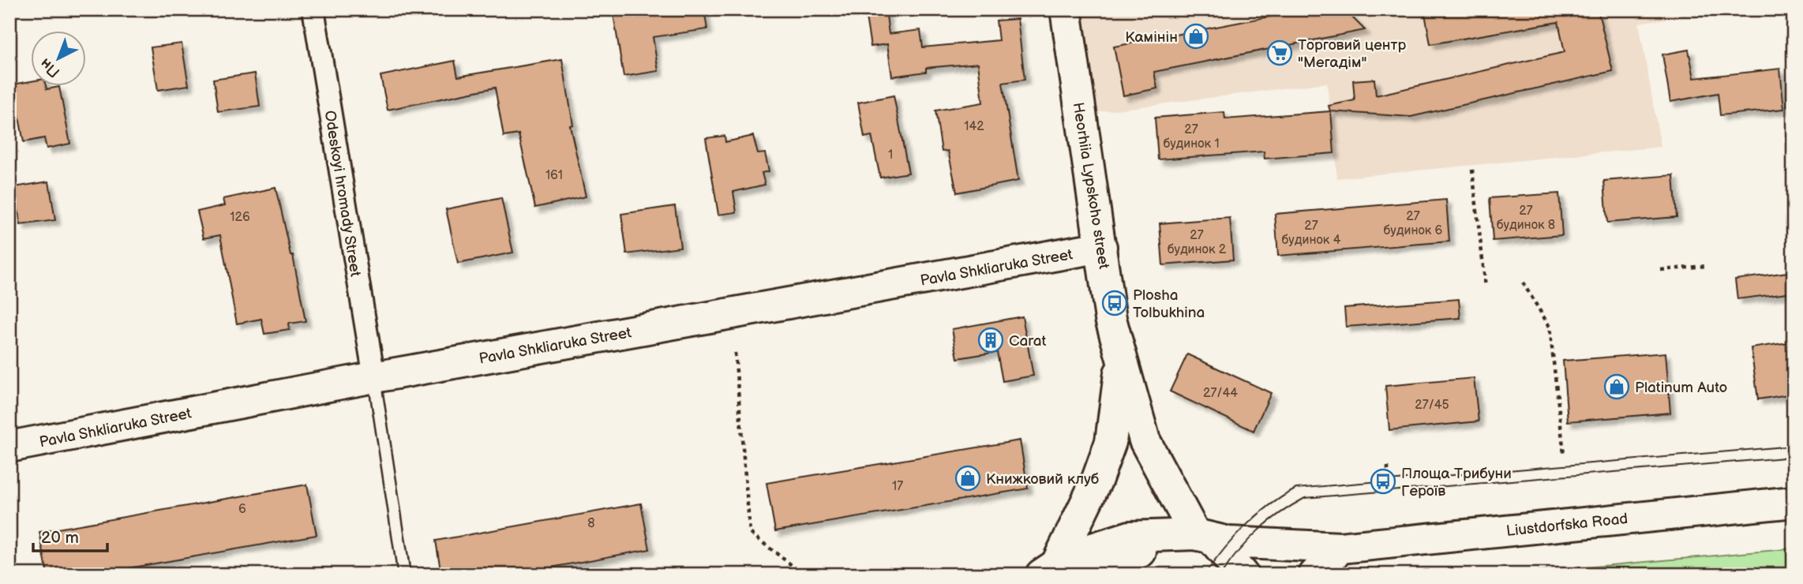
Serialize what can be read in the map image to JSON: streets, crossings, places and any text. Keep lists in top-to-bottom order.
{
  "streets": {
    "street": [
      "Heorhiia Lypskoho street",
      "Odeskoyi hromady Street",
      "Pavla Shkliaruka Street",
      "Liustdorfska Road"
    ]
  },
  "crossings": [
    ["Heorhiia Lypskoho street", "Pavla Shkliaruka Street"],
    ["Heorhiia Lypskoho street", "Liustdorfska Road"],
    ["Odeskoyi hromady Street", "Pavla Shkliaruka Street"]
  ],
  "places": {
    "shop": ["Камінін", "Platinum Auto", "Книжковий клуб"],
    "supermarket": ["Торговий центр \"Мегадім\""],
    "bus stop": ["Plosha Tolbukhina", "Площа Трибуни Героїв"],
    "building": ["Carat"]
  },
  "house_numbers": [
    "142",
    "27 будинок 1",
    "1",
    "161",
    "27 будинок 8",
    "27 будинок 6",
    "126",
    "27 будинок 4",
    "27 будинок 2",
    "27/44",
    "27/45",
    "17",
    "6",
    "8"
  ],
  "scale_bar": "20 m",
  "north": "bottom left"
}
